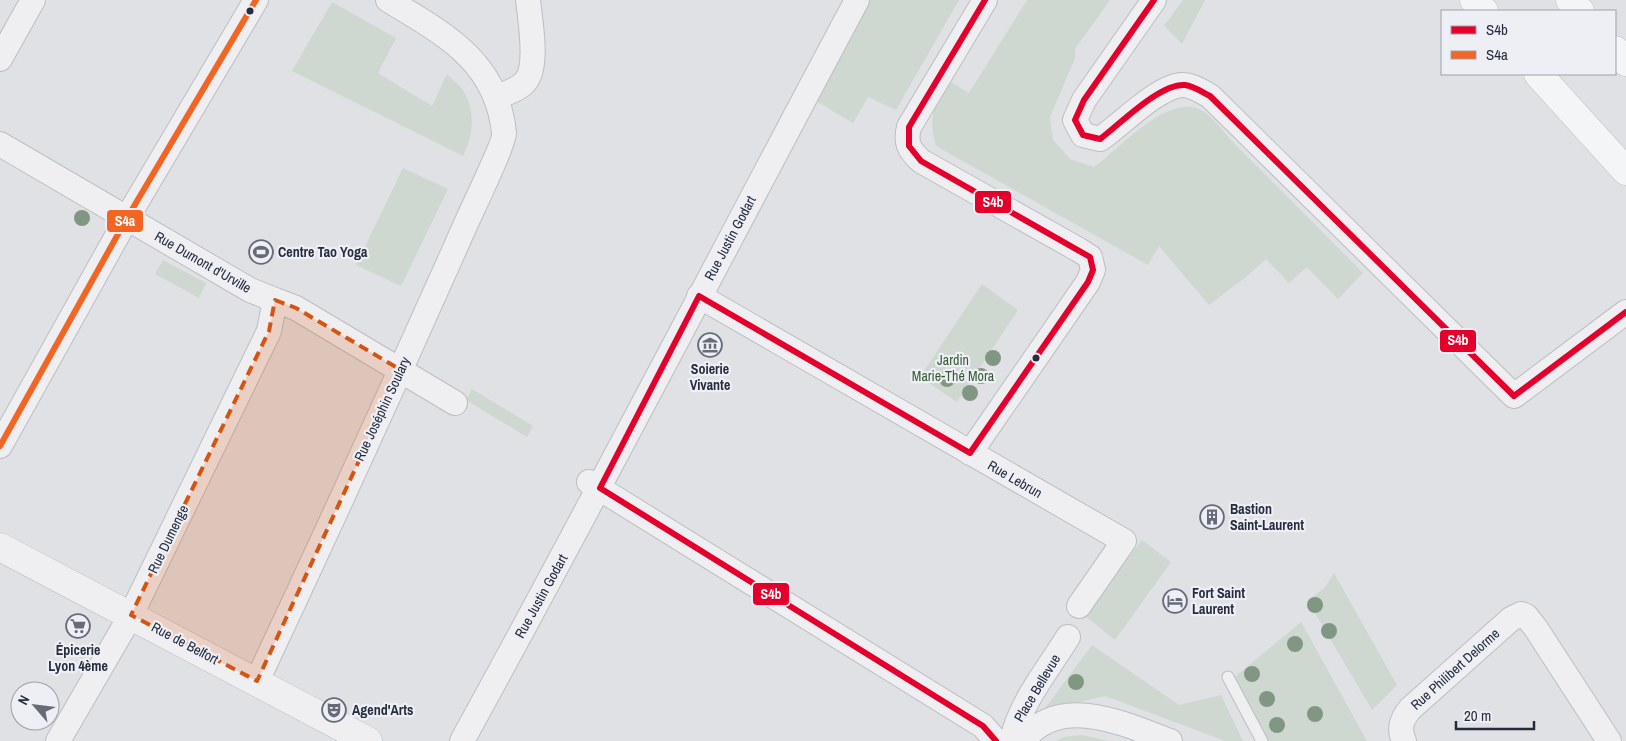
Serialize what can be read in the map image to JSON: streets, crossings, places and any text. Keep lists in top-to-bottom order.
{
  "streets": {
    "street": [
      "Rue Justin Godart",
      "Rue Dumont d'Urville",
      "Rue Joséphin Soulary",
      "Rue Lebrun",
      "Rue Dumenge",
      "Rue de Belfort",
      "Rue Philibert Delorme",
      "Place Bellevue"
    ]
  },
  "crossings": [
    ["Rue Justin Godart", "Rue Lebrun"],
    ["Rue Dumont d'Urville", "Rue Joséphin Soulary"],
    ["Rue Dumont d'Urville", "Rue Dumenge"],
    ["Rue Joséphin Soulary", "Rue de Belfort"],
    ["Rue Dumenge", "Rue de Belfort"]
  ],
  "parks": ["Jardin Marie-Thé Mora"],
  "places": {
    "sports": ["Centre Tao Yoga"],
    "museum": ["Soierie Vivante"],
    "building": ["Bastion Saint-Laurent"],
    "hotel": ["Fort Saint Laurent"],
    "supermarket": ["Épicerie Lyon 4ème"],
    "theatre": ["Agend'Arts"]
  },
  "lines": ["transit line S4b", "transit line S4a"],
  "legend": ["S4b", "S4a"],
  "scale_bar": "20 m",
  "north": "top left"
}
